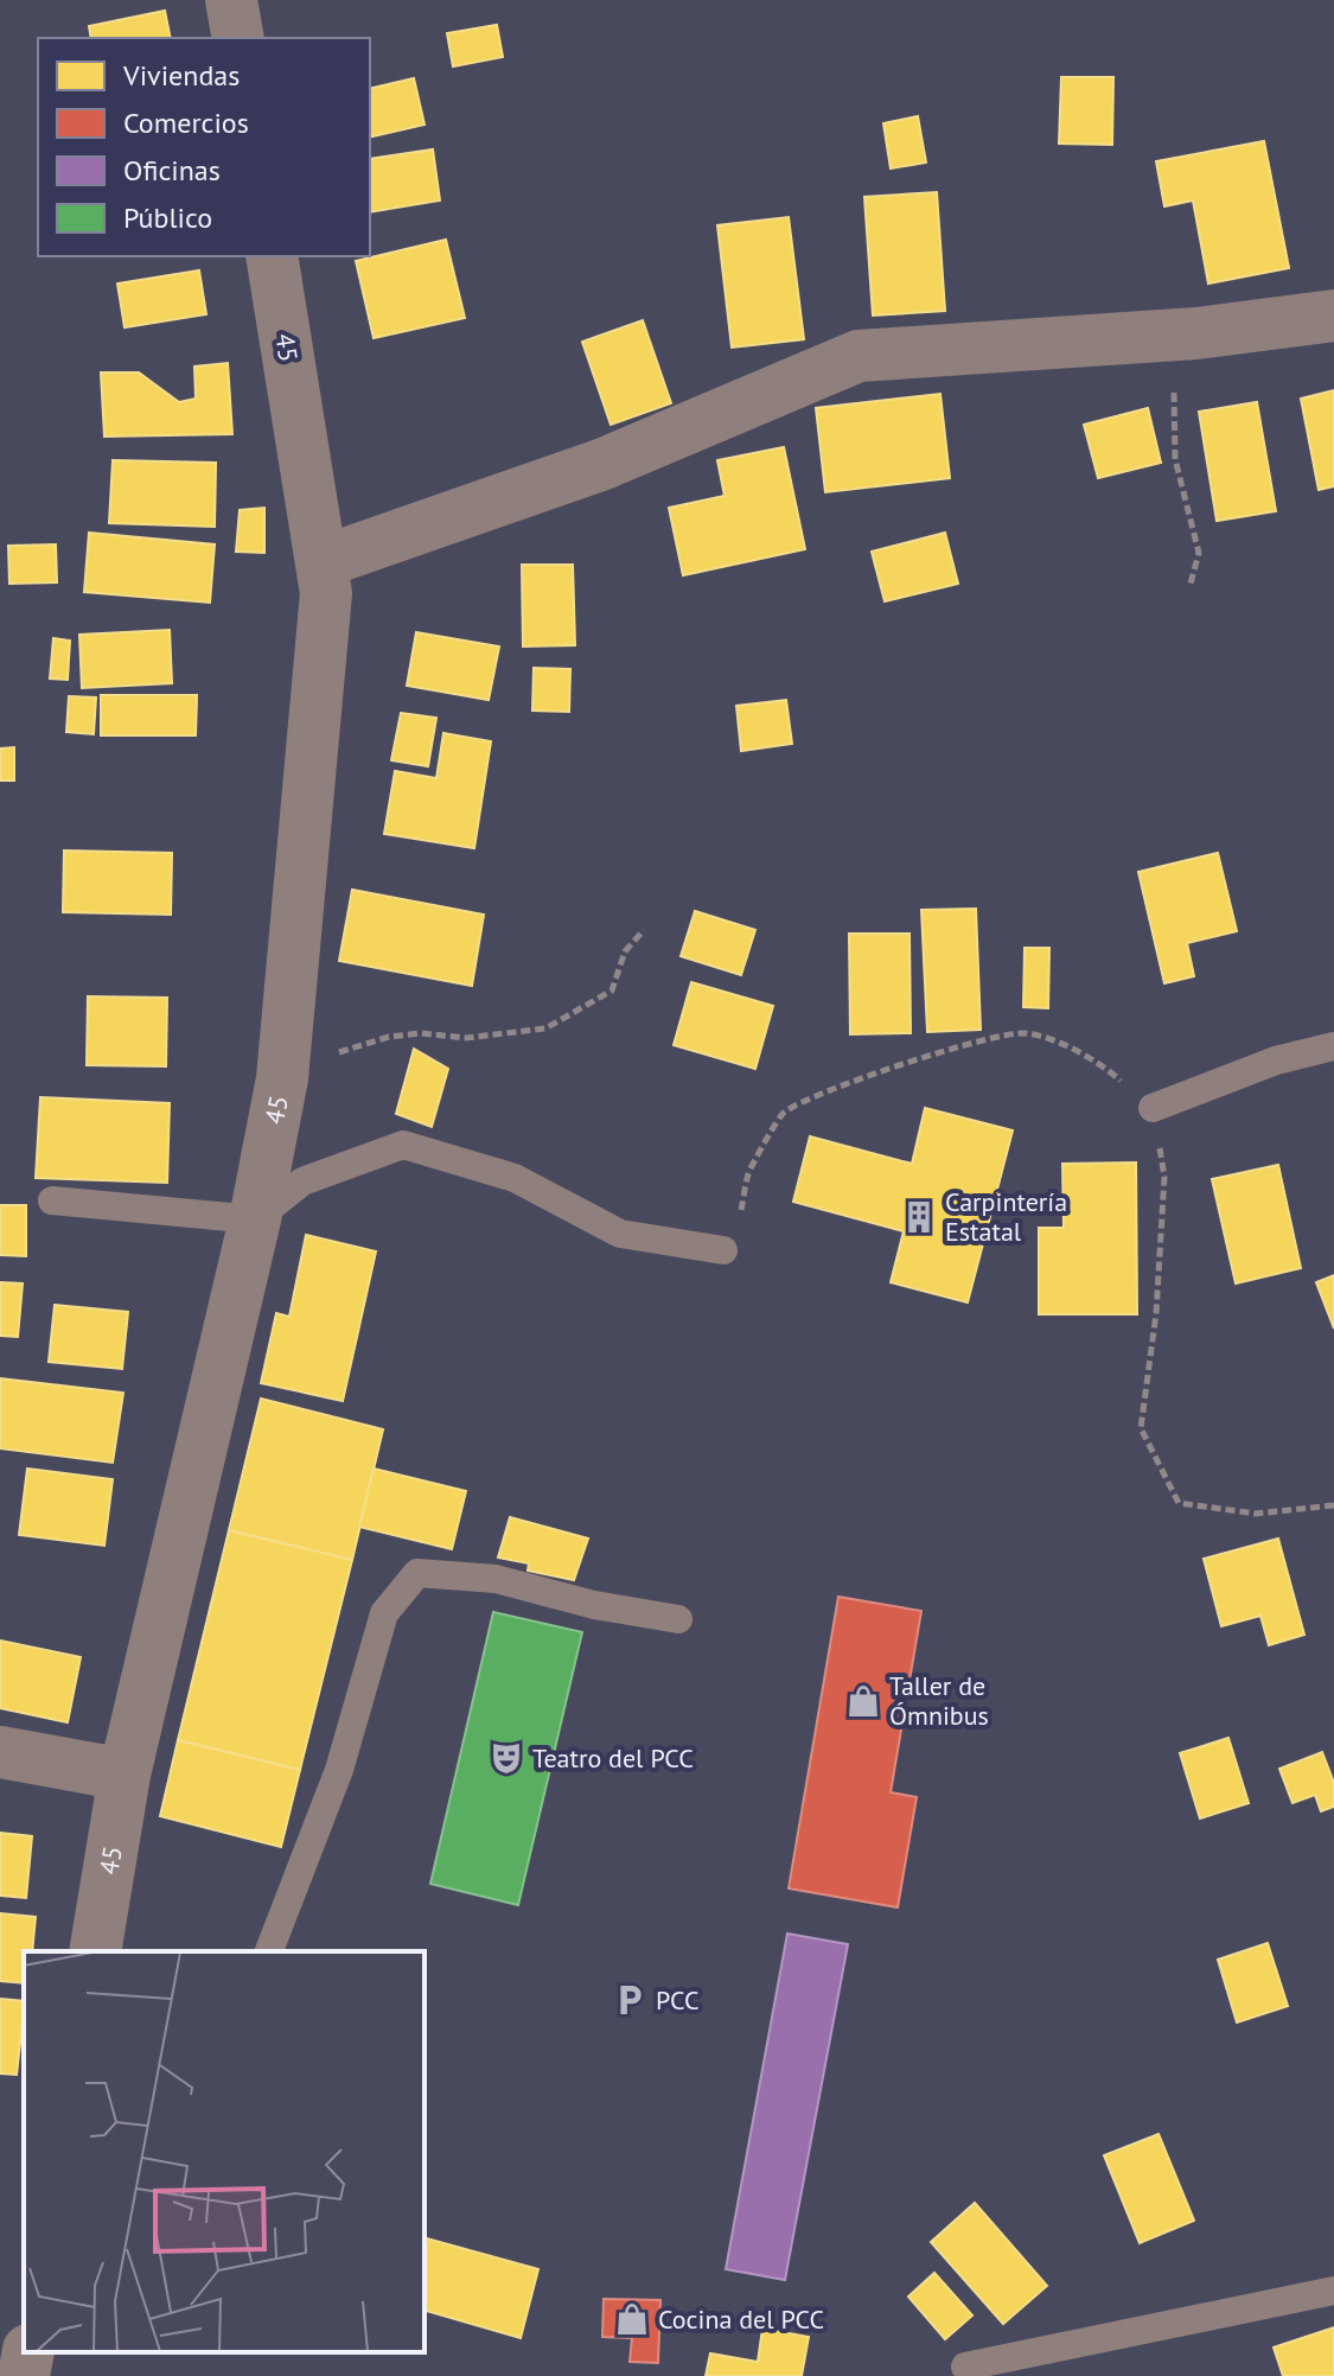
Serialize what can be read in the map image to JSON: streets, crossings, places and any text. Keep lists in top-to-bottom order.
{
  "streets": {
    "street": ["45"]
  },
  "places": {
    "building": ["Carpintería Estatal"],
    "shop": ["Taller de Ómnibus", "Cocina del PCC"],
    "theatre": ["Teatro del PCC"],
    "parking": ["PCC"]
  },
  "legend": [
    "Viviendas",
    "Comercios",
    "Oficinas",
    "Público"
  ]
}
